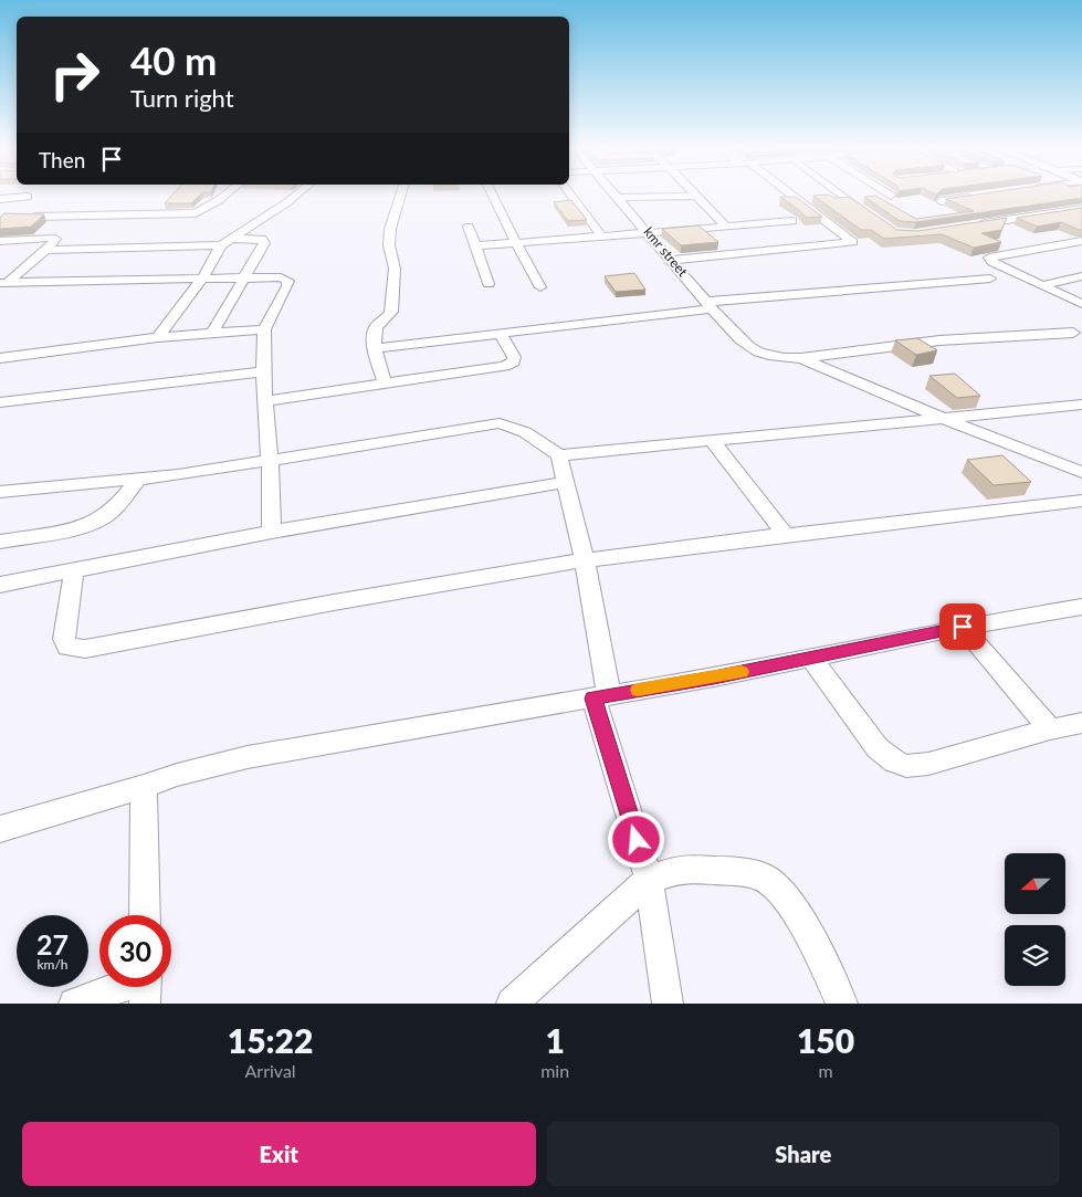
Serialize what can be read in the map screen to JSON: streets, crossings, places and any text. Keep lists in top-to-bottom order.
{
  "streets": {
    "street": ["kmr street"]
  },
  "north": "left",
  "page": {
    "turn": ["40 m", "Turn right"],
    "then": "Then",
    "speed": "27 km/h",
    "limit": "30",
    "eta": [
      "15:22",
      "Arrival",
      "1",
      "min",
      "150",
      "m"
    ],
    "buttons": ["Exit", "Share"]
  }
}
